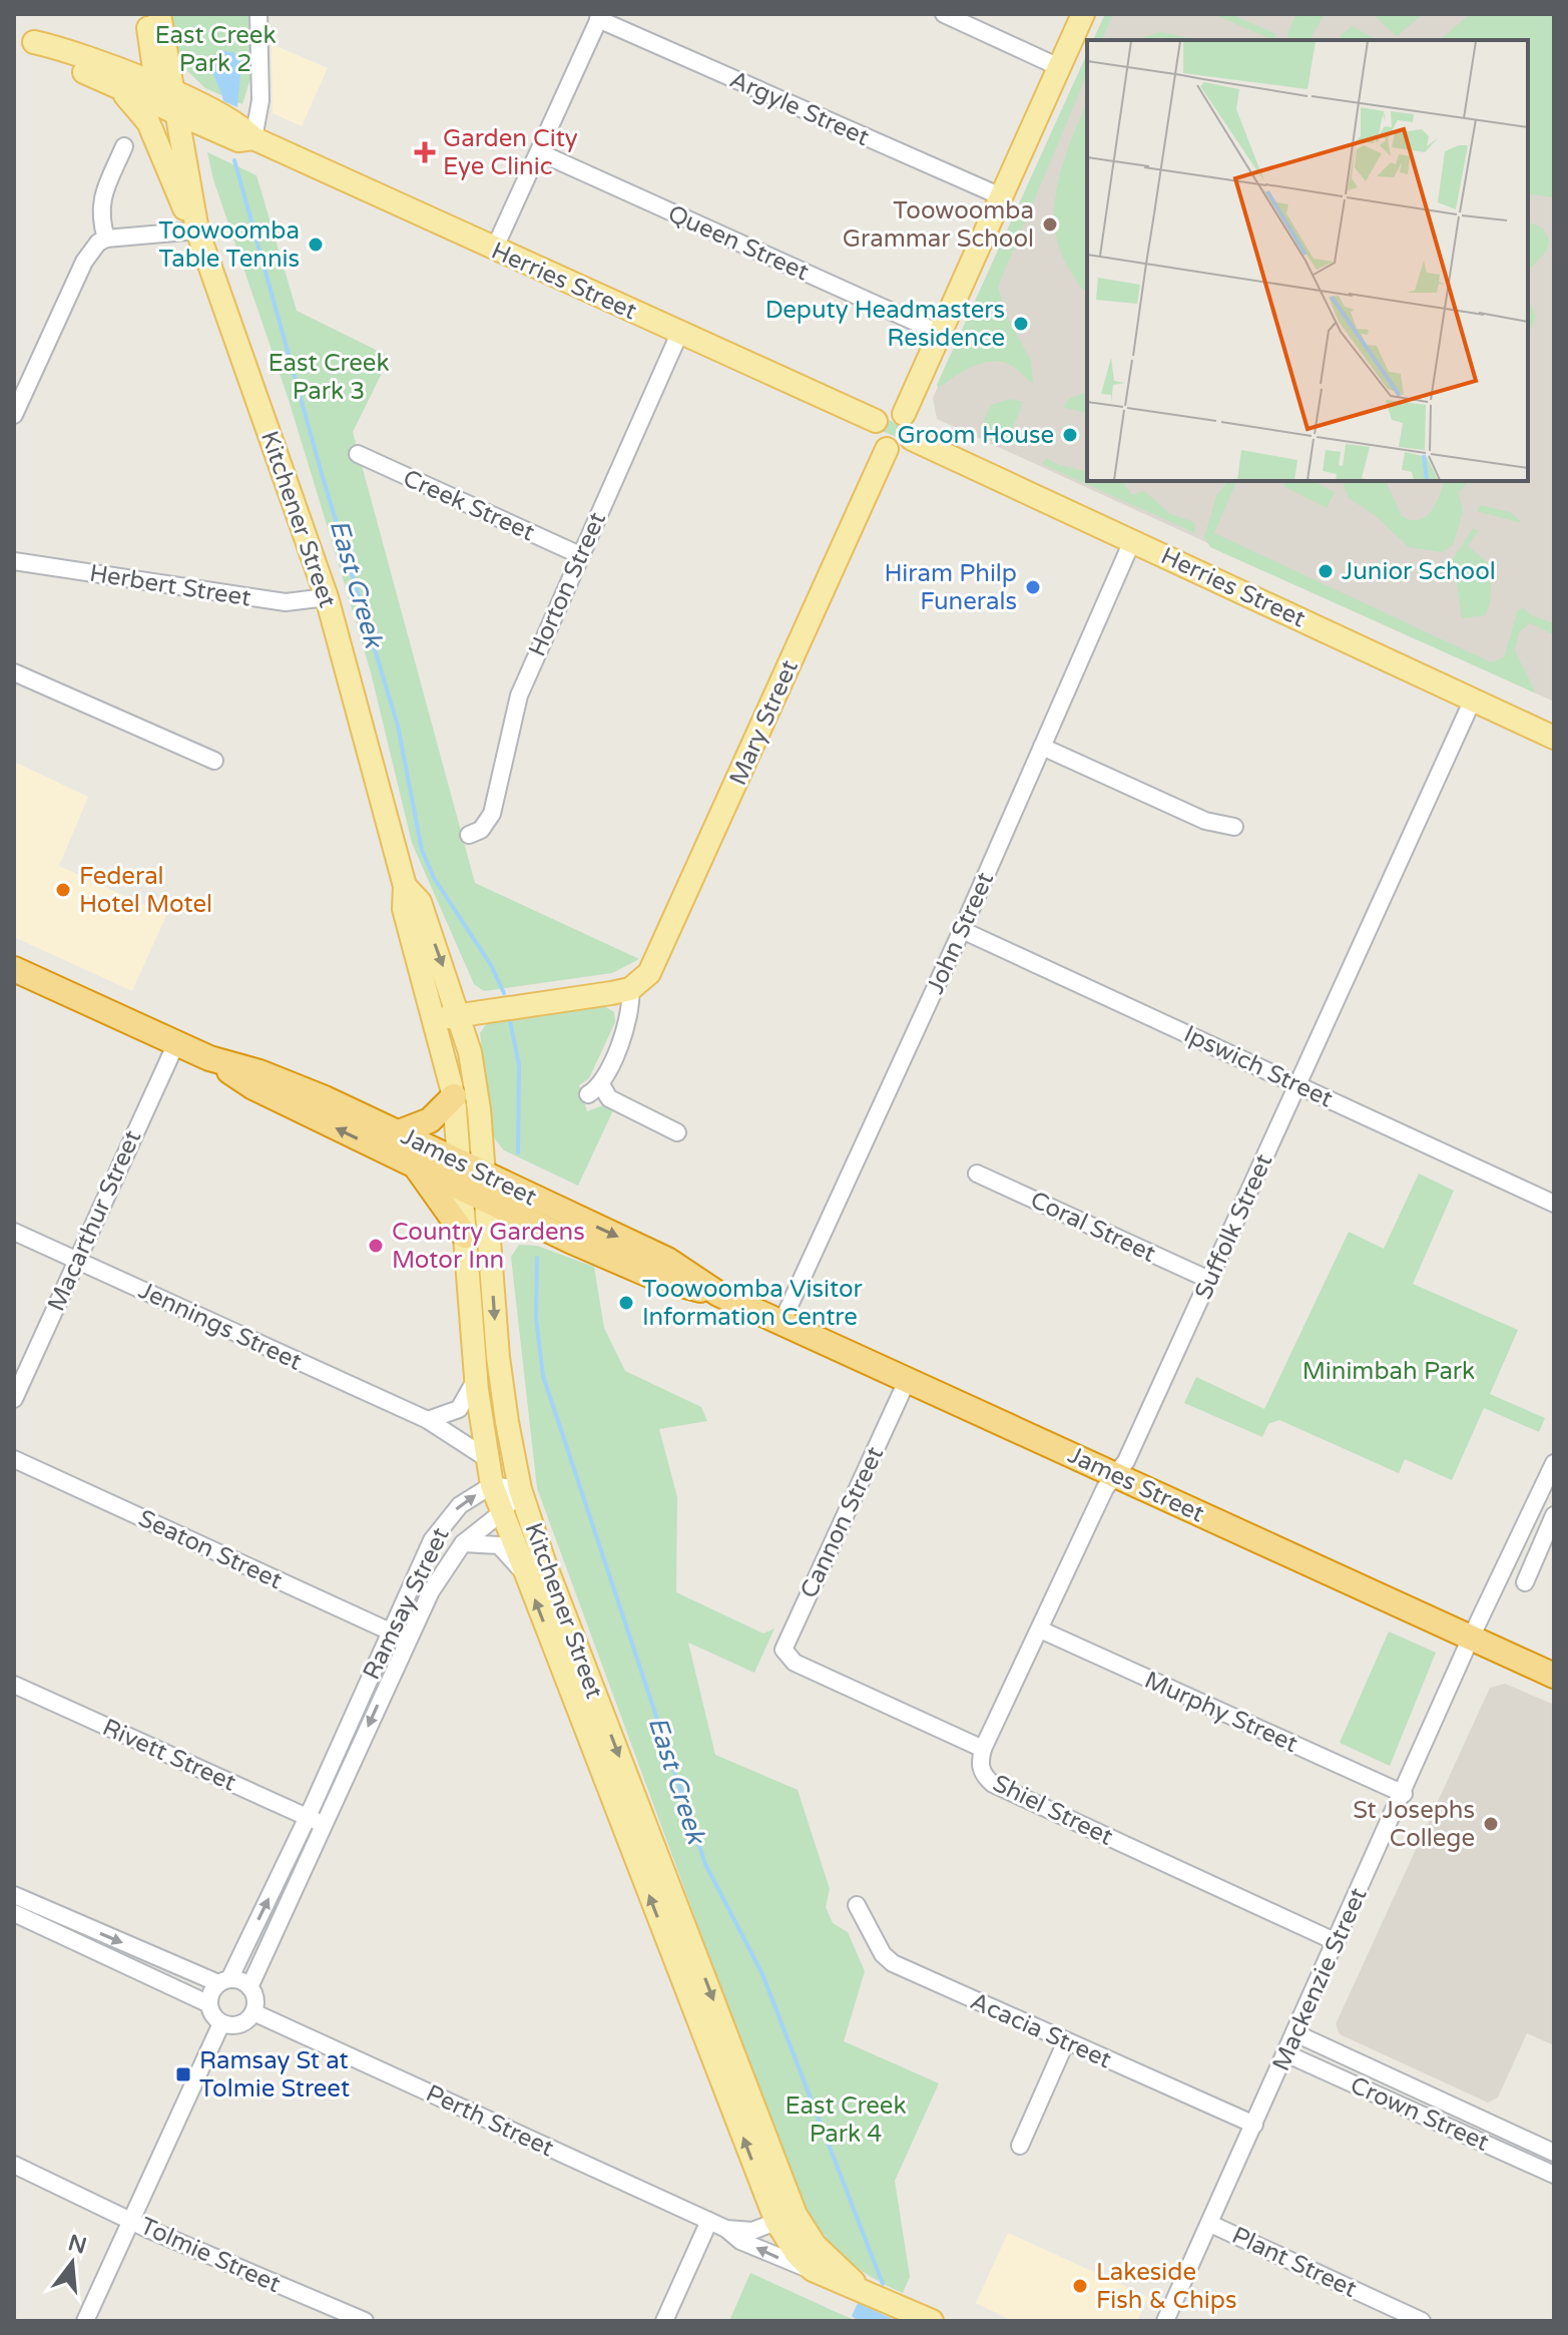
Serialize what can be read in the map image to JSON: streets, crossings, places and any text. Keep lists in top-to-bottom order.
{
  "streets": {
    "highway": ["James Street"],
    "main road": [
      "Herries Street",
      "Kitchener Street",
      "Mary Street",
      "Perth Street"
    ],
    "street": [
      "Argyle Street",
      "Queen Street",
      "Creek Street",
      "Horton Street",
      "Herbert Street",
      "John Street",
      "Ipswich Street",
      "Macarthur Street",
      "Coral Street",
      "Suffolk Street",
      "Jennings Street",
      "Cannon Street",
      "Seaton Street",
      "Ramsay Street",
      "Murphy Street",
      "Rivett Street",
      "Shiel Street",
      "Mackenzie Street",
      "Acacia Street",
      "Crown Street",
      "Tolmie Street",
      "Plant Street"
    ]
  },
  "crossings": [
    ["Herries Street", "Kitchener Street"],
    ["Herries Street", "Horton Street"],
    ["Herries Street", "Mary Street"],
    ["Herries Street", "John Street"],
    ["Herries Street", "Suffolk Street"],
    ["Creek Street", "Horton Street"],
    ["Kitchener Street", "Herbert Street"],
    ["Kitchener Street", "James Street"],
    ["Kitchener Street", "Jennings Street"],
    ["Kitchener Street", "Ramsay Street"],
    ["Kitchener Street", "Perth Street"],
    ["John Street", "Ipswich Street"],
    ["John Street", "James Street"],
    ["Ipswich Street", "Suffolk Street"],
    ["James Street", "Macarthur Street"],
    ["James Street", "Suffolk Street"],
    ["James Street", "Cannon Street"],
    ["James Street", "Mackenzie Street"],
    ["Macarthur Street", "Jennings Street"],
    ["Coral Street", "Suffolk Street"],
    ["Suffolk Street", "Murphy Street"],
    ["Suffolk Street", "Shiel Street"],
    ["Cannon Street", "Shiel Street"],
    ["Seaton Street", "Ramsay Street"],
    ["Ramsay Street", "Rivett Street"],
    ["Ramsay Street", "Perth Street"],
    ["Murphy Street", "Mackenzie Street"],
    ["Shiel Street", "Mackenzie Street"],
    ["Mackenzie Street", "Acacia Street"],
    ["Mackenzie Street", "Crown Street"],
    ["Mackenzie Street", "Plant Street"]
  ],
  "water": ["East Creek"],
  "parks": [
    "East Creek Park 2",
    "East Creek Park 3",
    "Minimbah Park",
    "East Creek Park 4"
  ],
  "places": {
    "health": ["Garden City Eye Clinic"],
    "other": [
      "Toowoomba Grammar School",
      "Toowoomba Table Tennis",
      "Deputy Headmasters Residence",
      "Groom House",
      "Junior School",
      "Hiram Philp Funerals",
      "Federal Hotel Motel",
      "Country Gardens Motor Inn",
      "Toowoomba Visitor Information Centre",
      "St Josephs College",
      "Lakeside Fish & Chips"
    ],
    "transit": ["Ramsay St at Tolmie Street"]
  },
  "north": "top"
}
